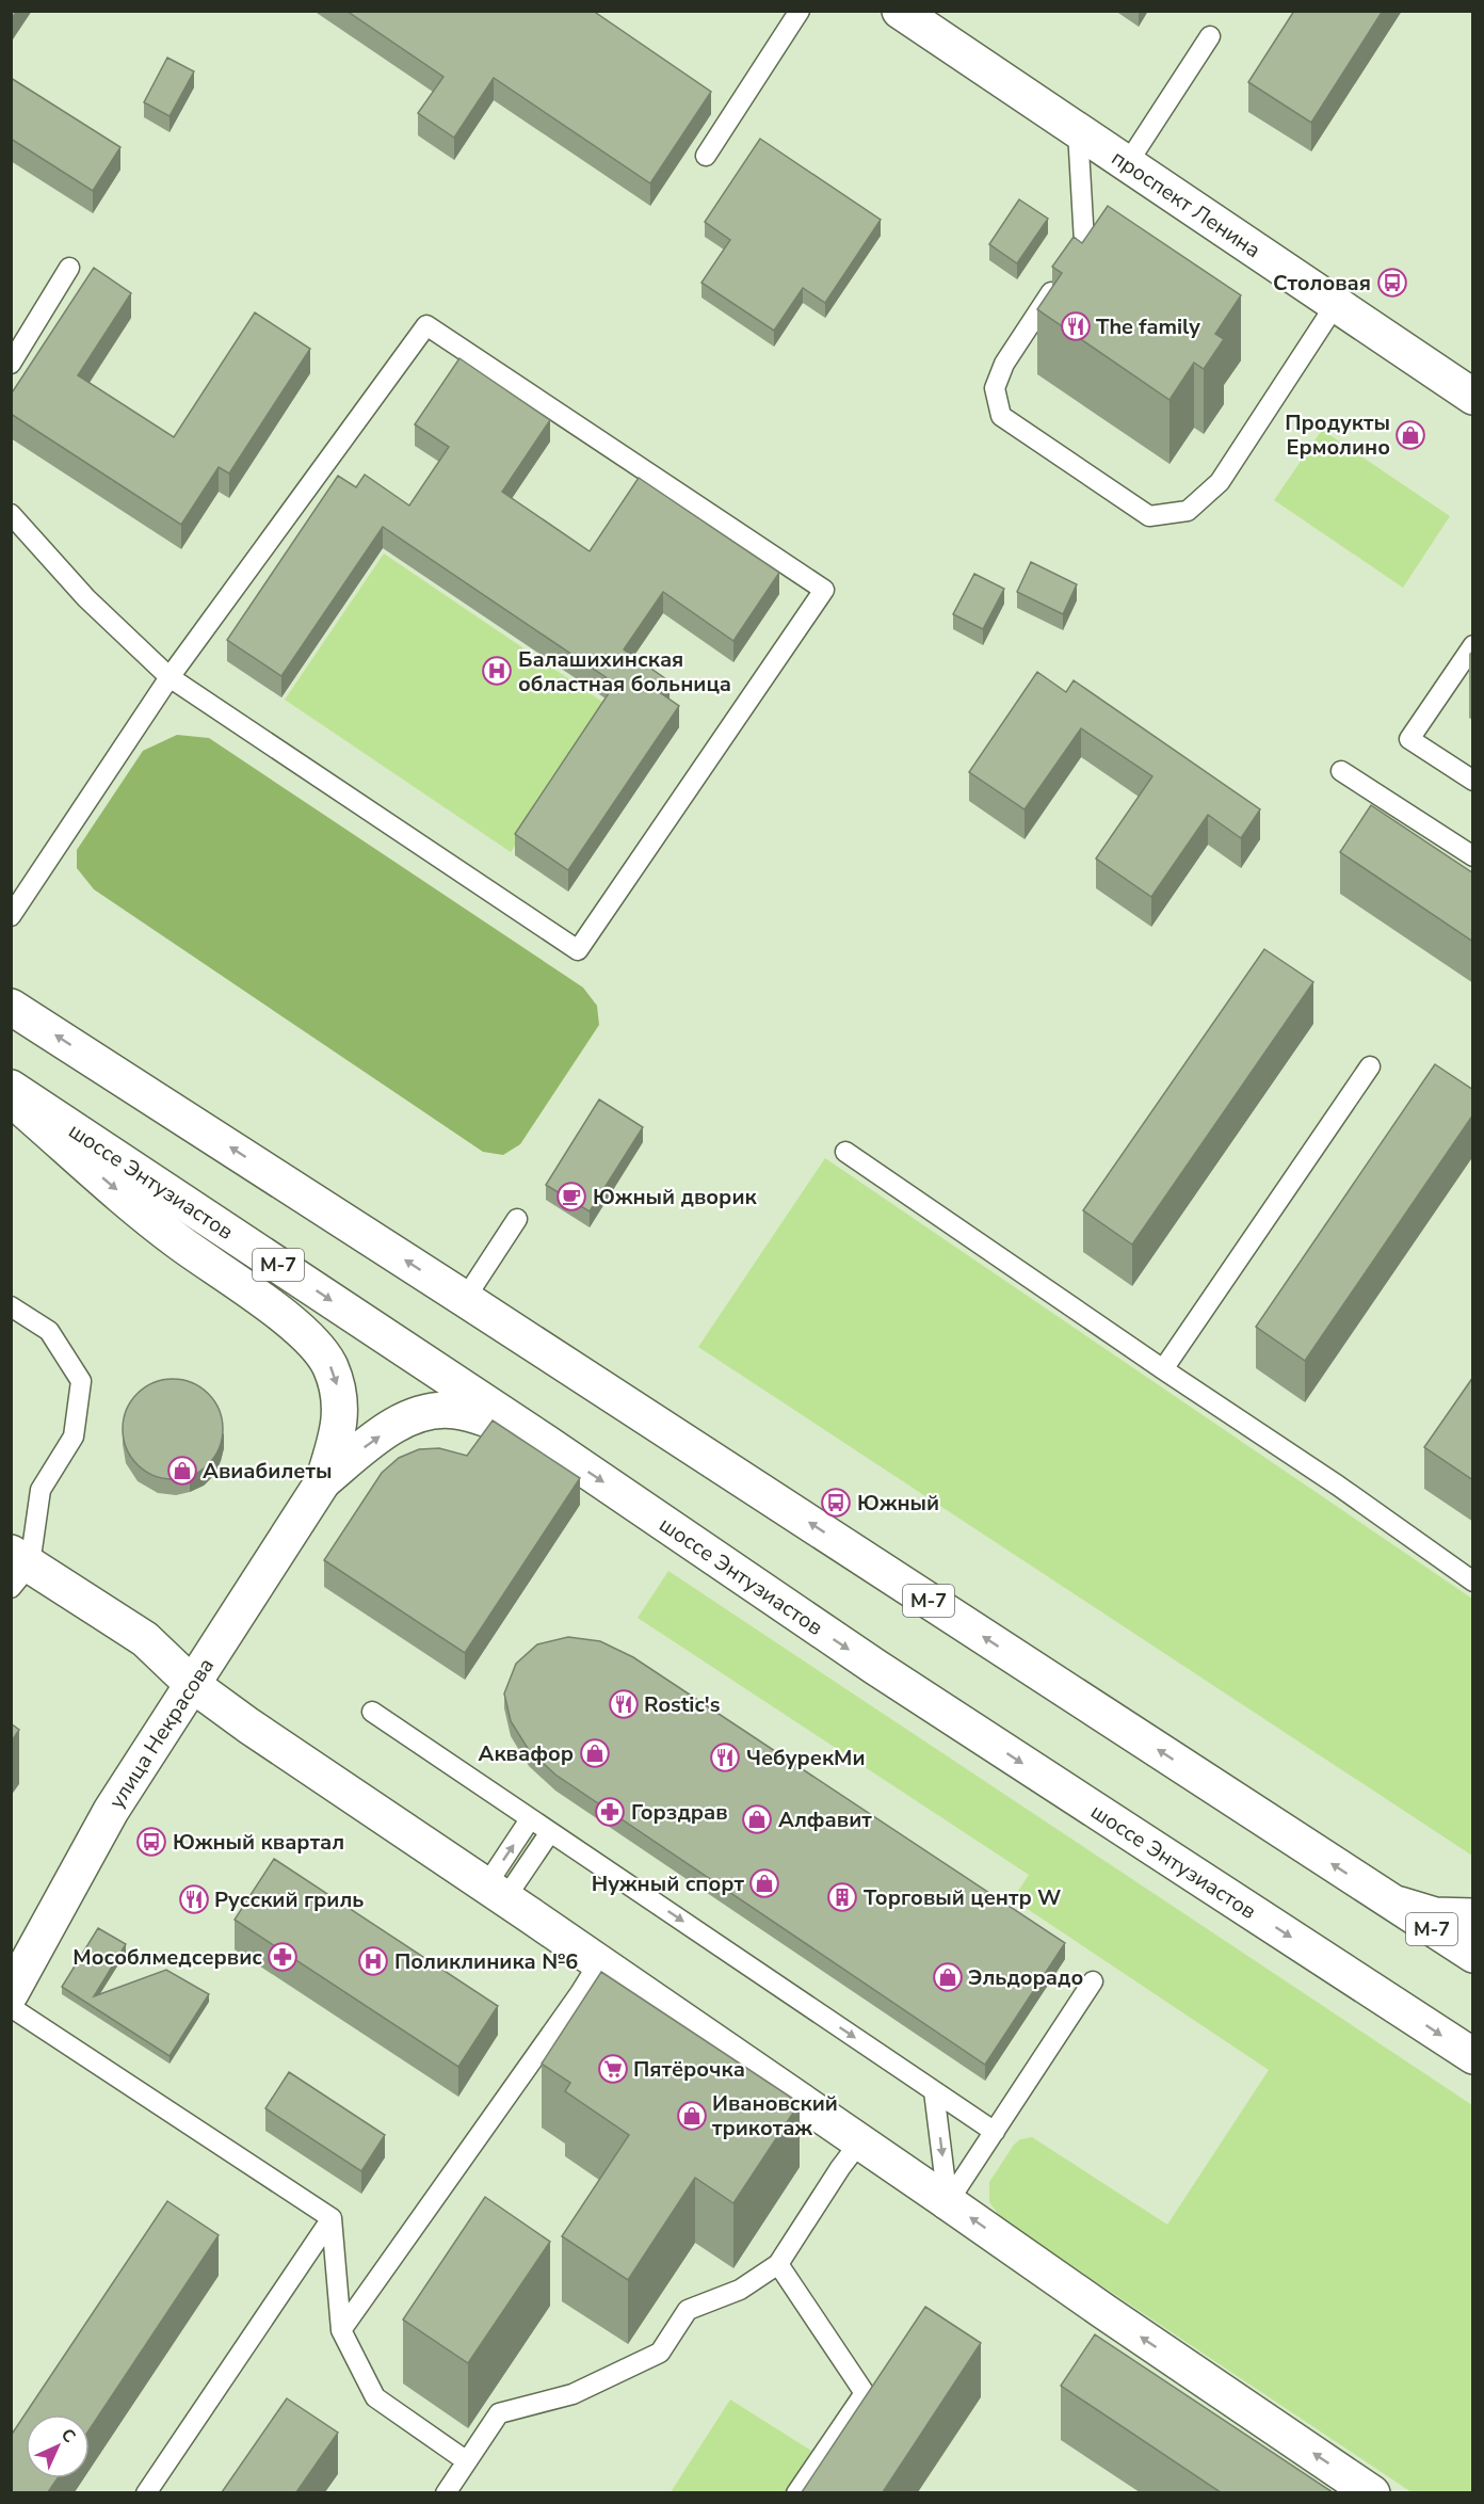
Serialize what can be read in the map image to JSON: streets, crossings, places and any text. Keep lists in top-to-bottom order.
{
  "streets": {
    "main road": [
      "проспект Ленина",
      "шоссе Энтузиастов",
      "М-7",
      "улица Некрасова"
    ]
  },
  "crossings": [
    ["шоссе Энтузиастов", "улица Некрасова"]
  ],
  "places": {
    "bus stop": ["Столовая", "Южный", "Южный квартал"],
    "restaurant": [
      "The family",
      "Rostic's",
      "ЧебурекМи",
      "Русский гриль"
    ],
    "shop": [
      "Продукты Ермолино",
      "Авиабилеты",
      "Аквафор",
      "Алфавит",
      "Нужный спорт",
      "Эльдорадо",
      "Ивановский трикотаж"
    ],
    "hospital": ["Балашихинская областная больница", "Поликлиника №6"],
    "cafe": ["Южный дворик"],
    "pharmacy": ["Горздрав", "Мособлмедсервис"],
    "building": ["Торговый центр W"],
    "supermarket": ["Пятёрочка"]
  },
  "north": "top right"
}
